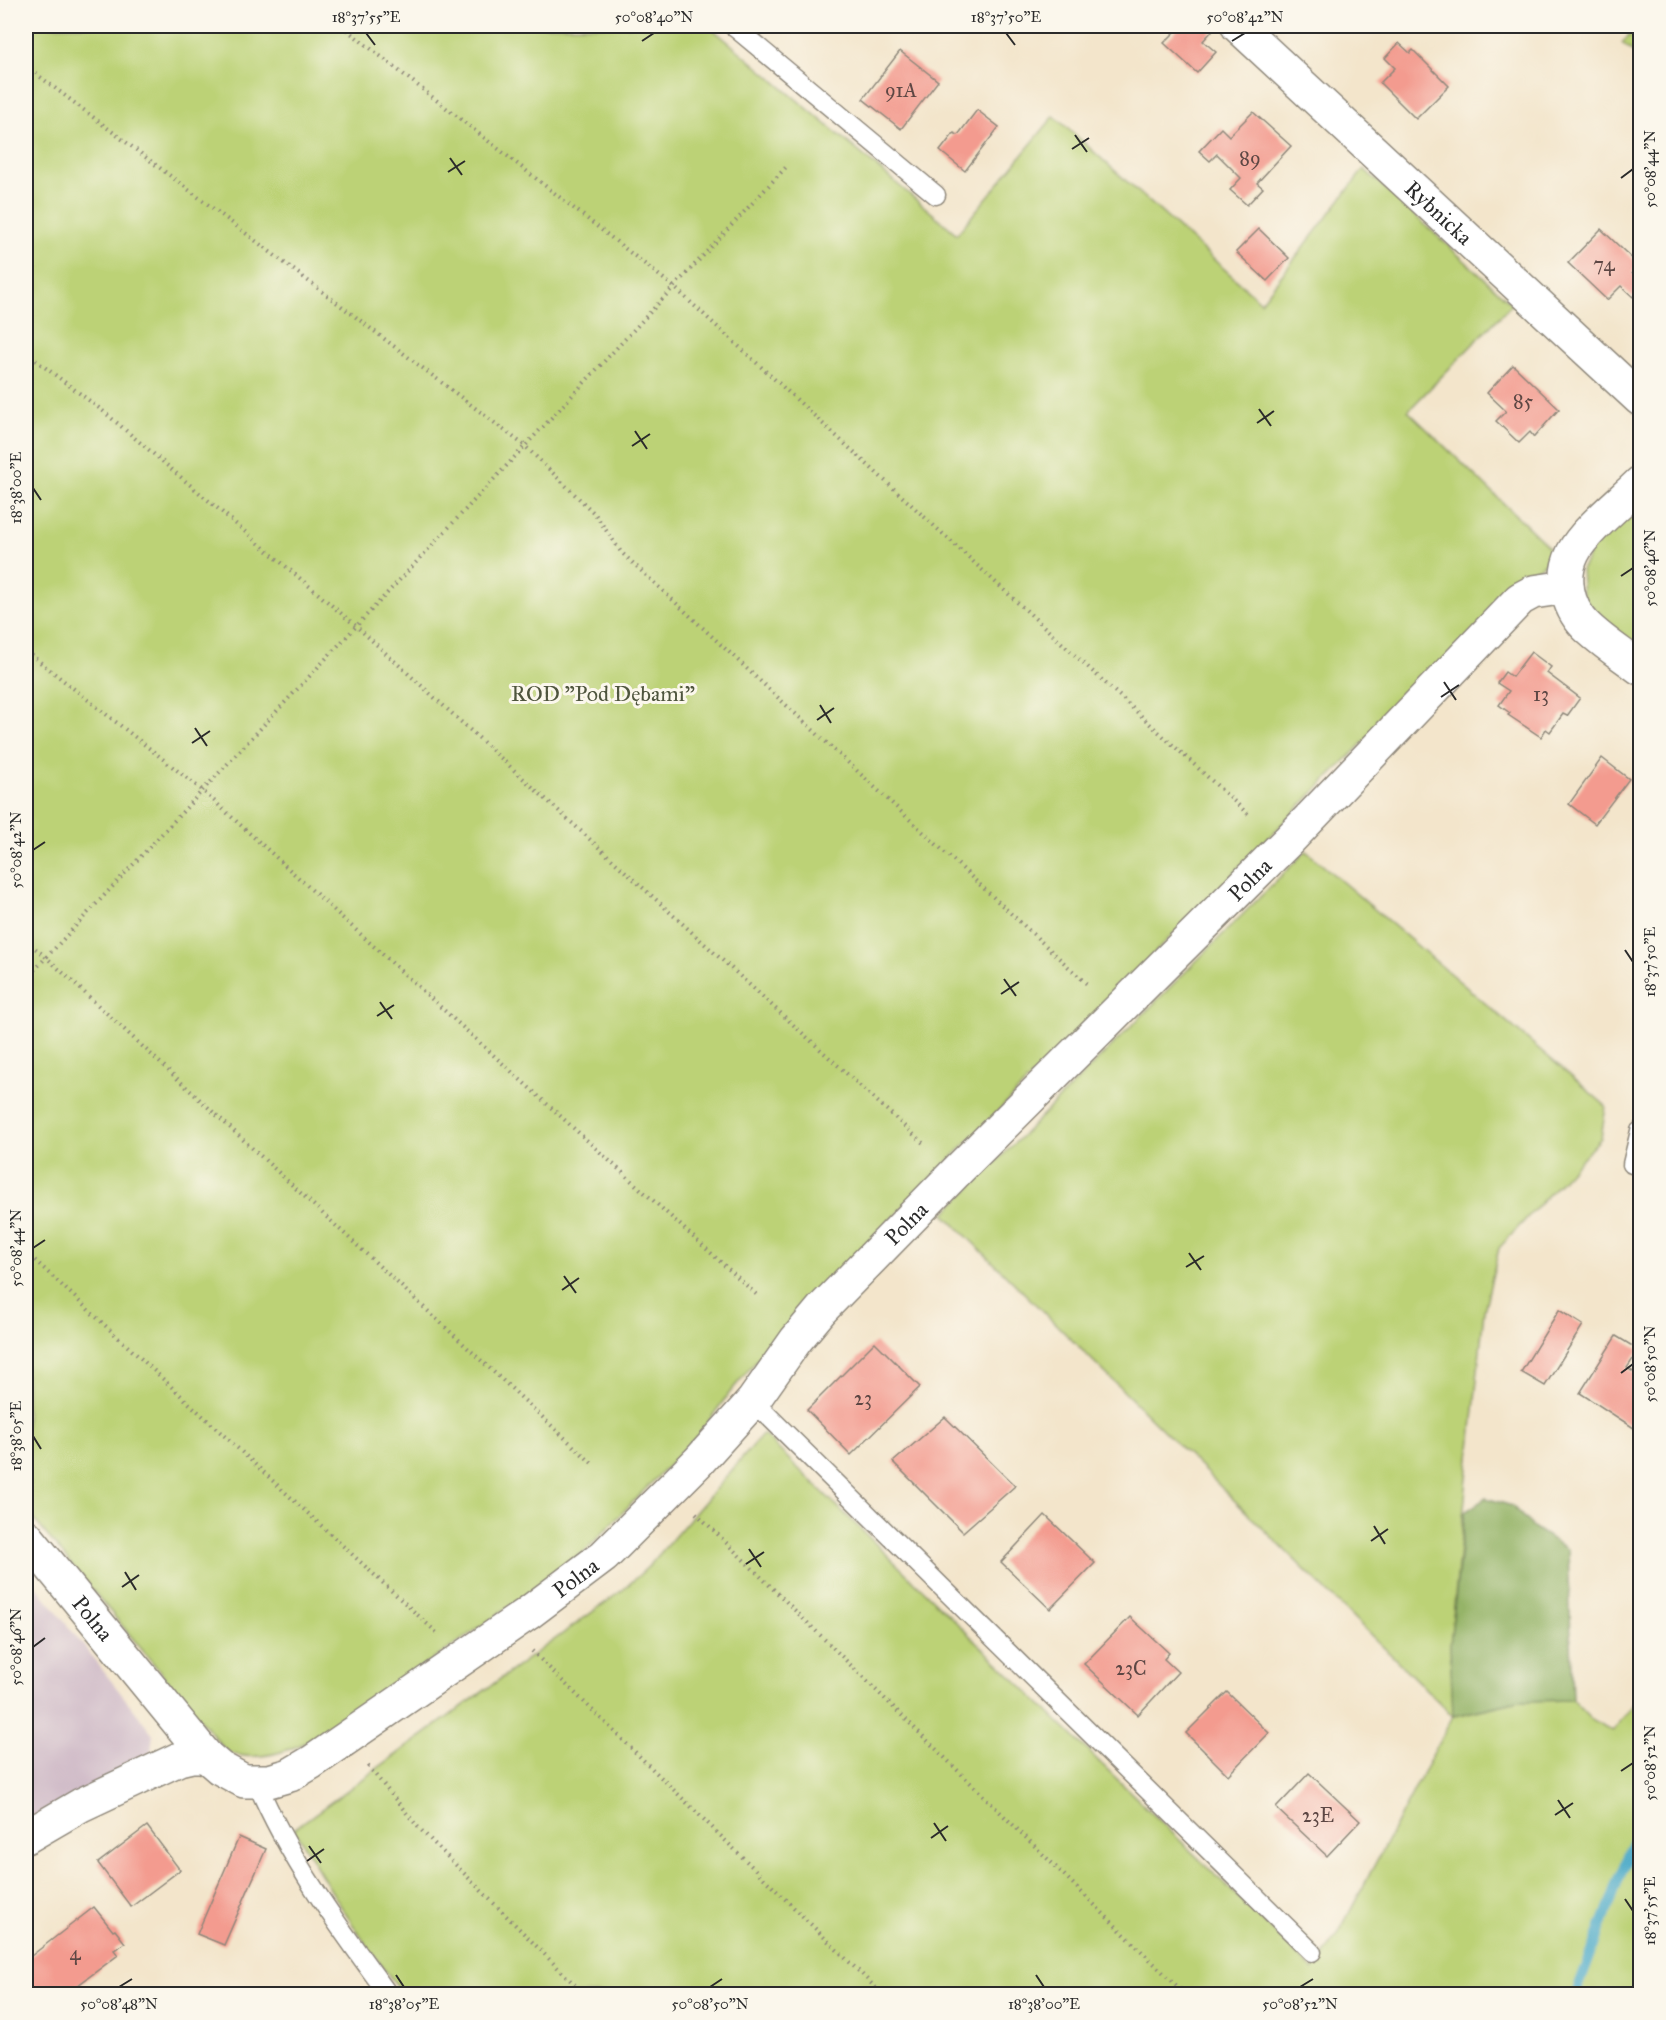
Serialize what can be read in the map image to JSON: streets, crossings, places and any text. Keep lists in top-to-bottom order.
{
  "streets": {
    "street": ["Rybnicka", "Polna"]
  },
  "parks": ["ROD \"Pod Dębami\""],
  "house_numbers": [
    "91A",
    "89",
    "74",
    "85",
    "13",
    "23",
    "23C",
    "23E",
    "4"
  ],
  "coordinates": [
    "18°37'55\"E",
    "50°08'40\"N",
    "18°37'50\"E",
    "50°08'42\"N",
    "50°08'44\"N",
    "18°38'00\"E",
    "50°08'46\"N",
    "50°08'50\"N",
    "18°38'05\"E",
    "50°08'52\"N",
    "50°08'48\"N"
  ]
}
